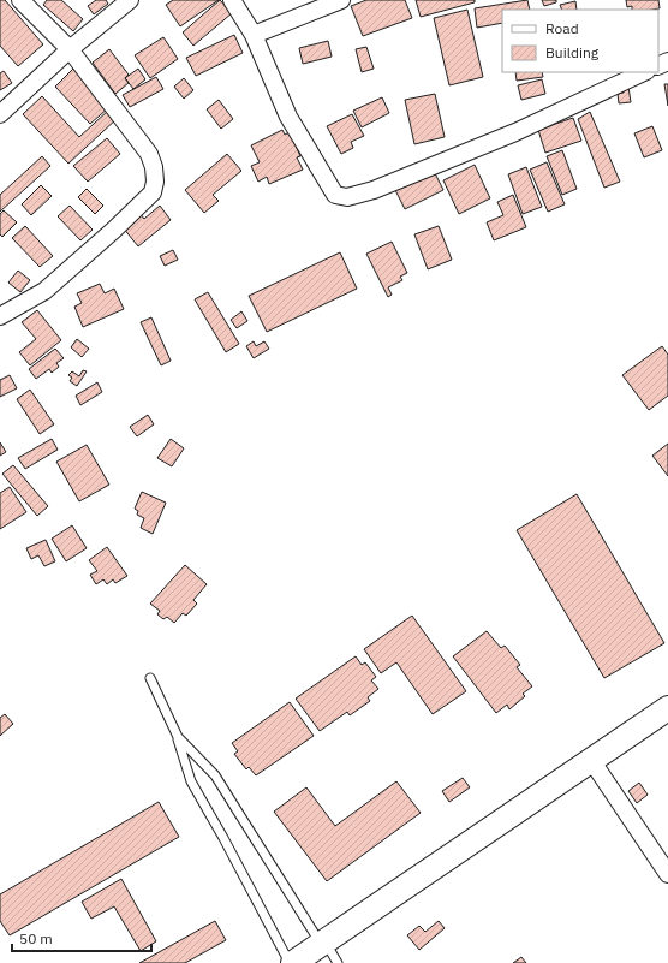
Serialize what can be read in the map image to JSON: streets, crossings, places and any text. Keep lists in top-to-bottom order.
{
  "legend": ["Road", "Building"],
  "scale_bar": "50 m"
}
